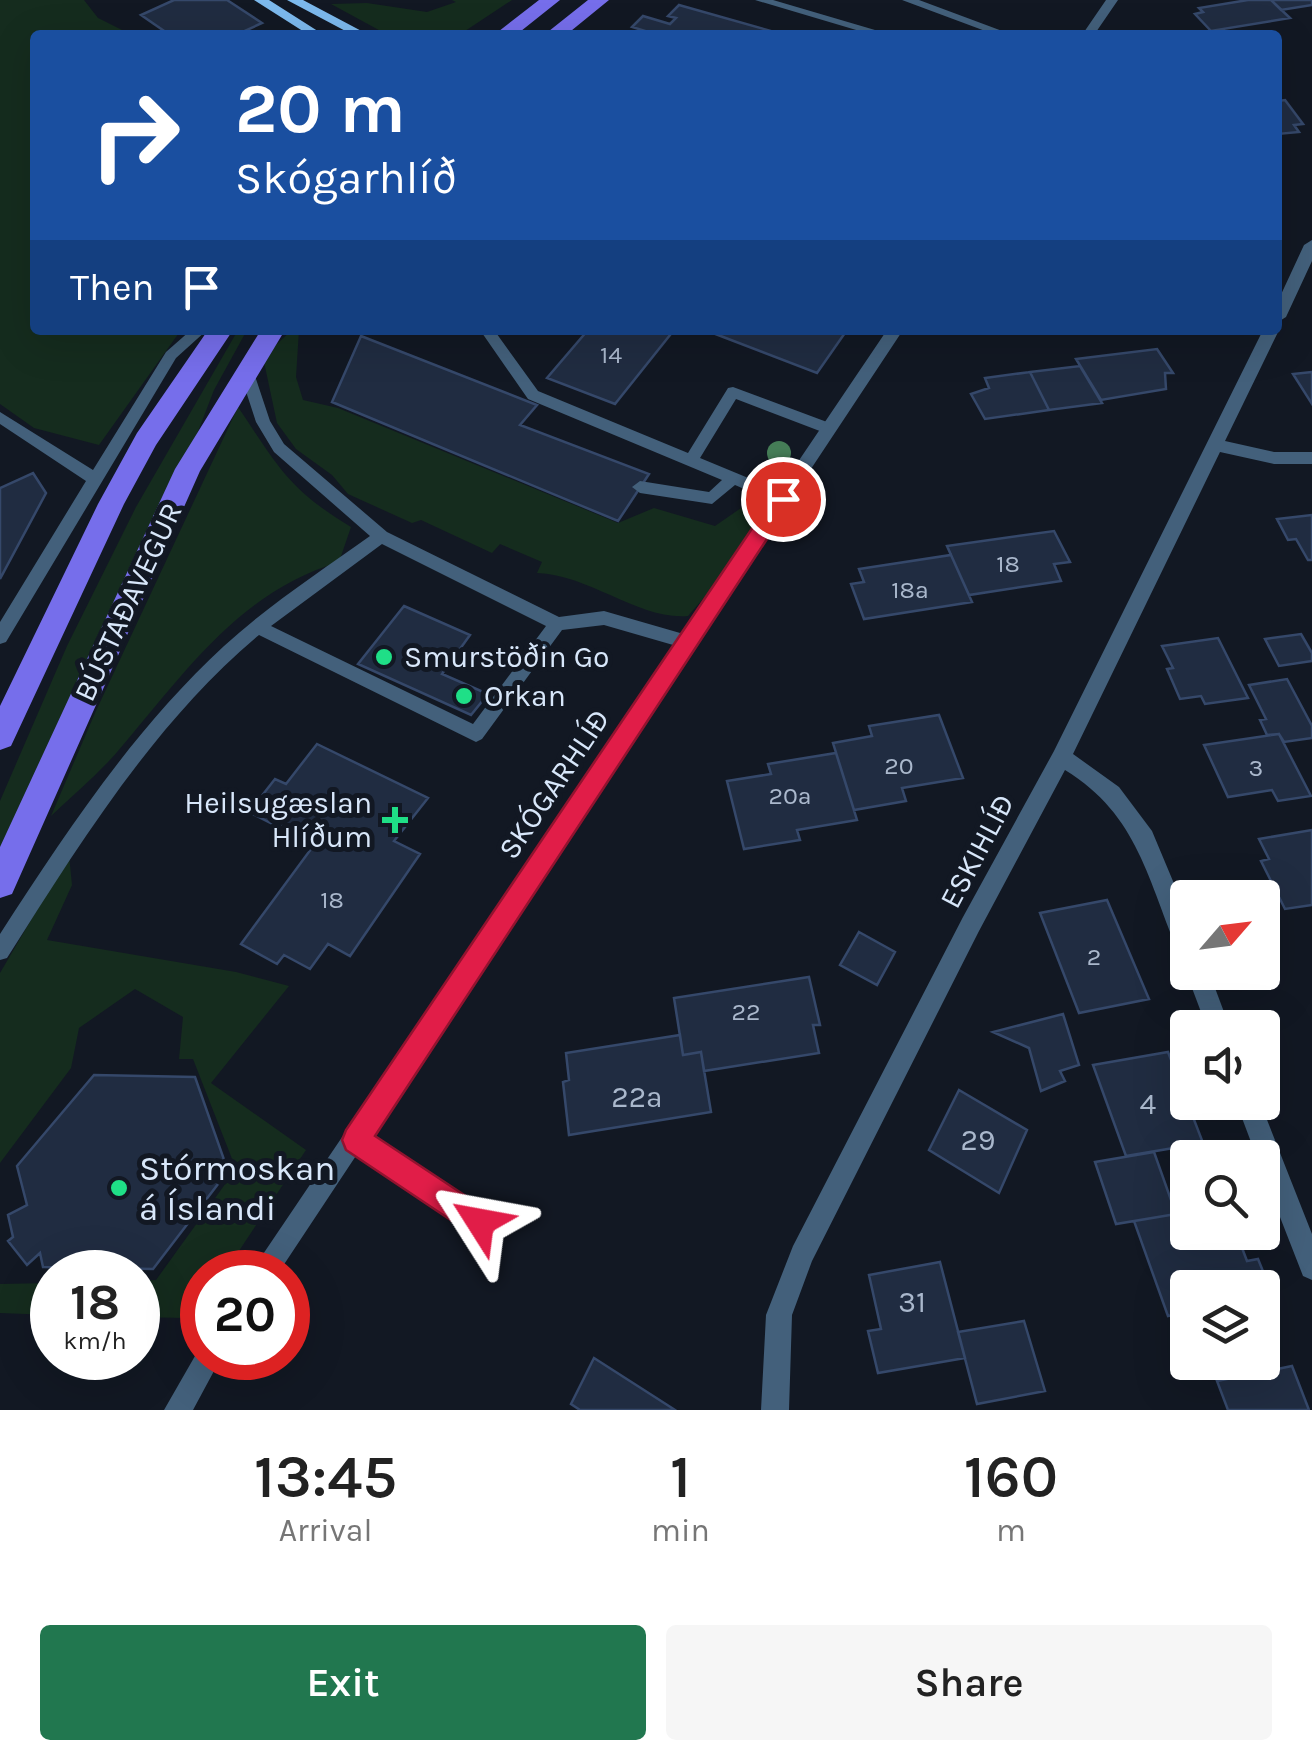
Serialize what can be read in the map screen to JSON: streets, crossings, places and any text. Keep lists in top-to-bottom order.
{
  "streets": {
    "main road": ["BÚSTAÐAVEGUR"],
    "street": ["SKÓGARHLÍÐ", "ESKIHLÍÐ"]
  },
  "places": {
    "other": ["Smurstöðin Go", "Orkan", "Stórmoskan á Íslandi"],
    "health": ["Heilsugæslan Hlíðum"]
  },
  "house_numbers": [
    "14",
    "18",
    "18a",
    "20",
    "3",
    "20a",
    "18",
    "2",
    "22",
    "22a",
    "4",
    "29",
    "31"
  ],
  "north": "top right",
  "page": {
    "turn": ["20 m", "Skógarhlíð"],
    "then": "Then",
    "speed": "18 km/h",
    "limit": "20",
    "eta": [
      "13:45",
      "Arrival",
      "1",
      "min",
      "160",
      "m"
    ],
    "buttons": ["Exit", "Share"]
  }
}
